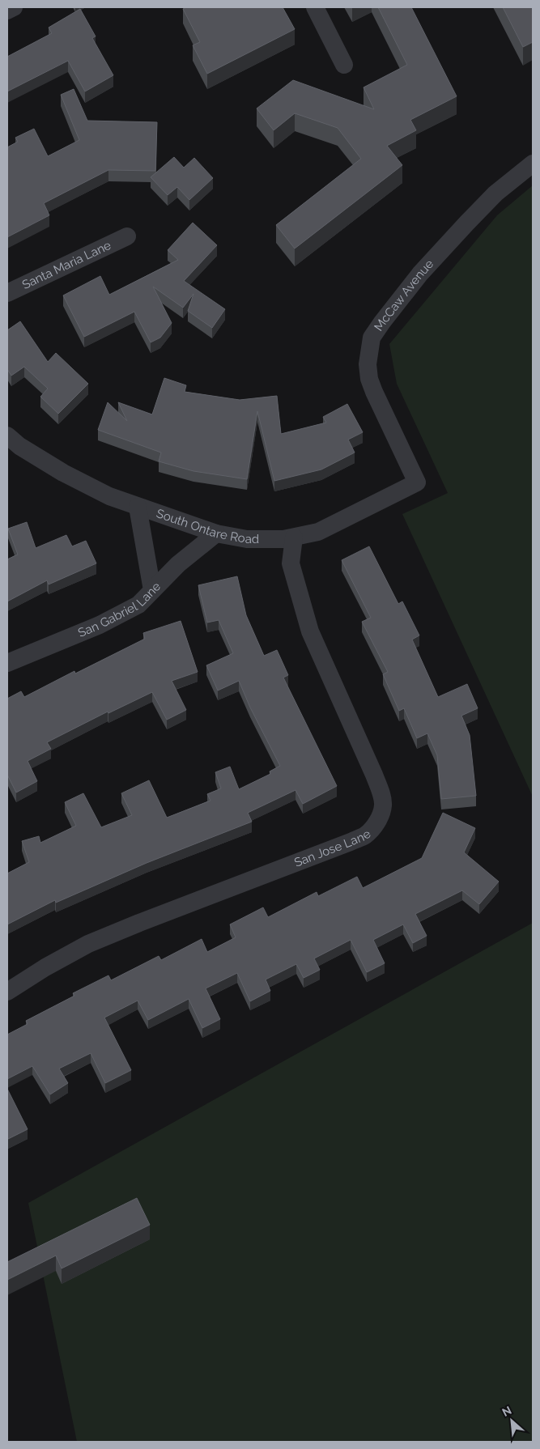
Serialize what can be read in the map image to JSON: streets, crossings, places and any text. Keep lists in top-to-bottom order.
{
  "streets": {
    "street": [
      "Santa Maria Lane",
      "McCaw Avenue",
      "South Ontare Road",
      "San Gabriel Lane",
      "San Jose Lane"
    ]
  },
  "crossings": [
    ["McCaw Avenue", "South Ontare Road"],
    ["South Ontare Road", "San Gabriel Lane"],
    ["South Ontare Road", "San Jose Lane"]
  ],
  "north": "top left"
}
